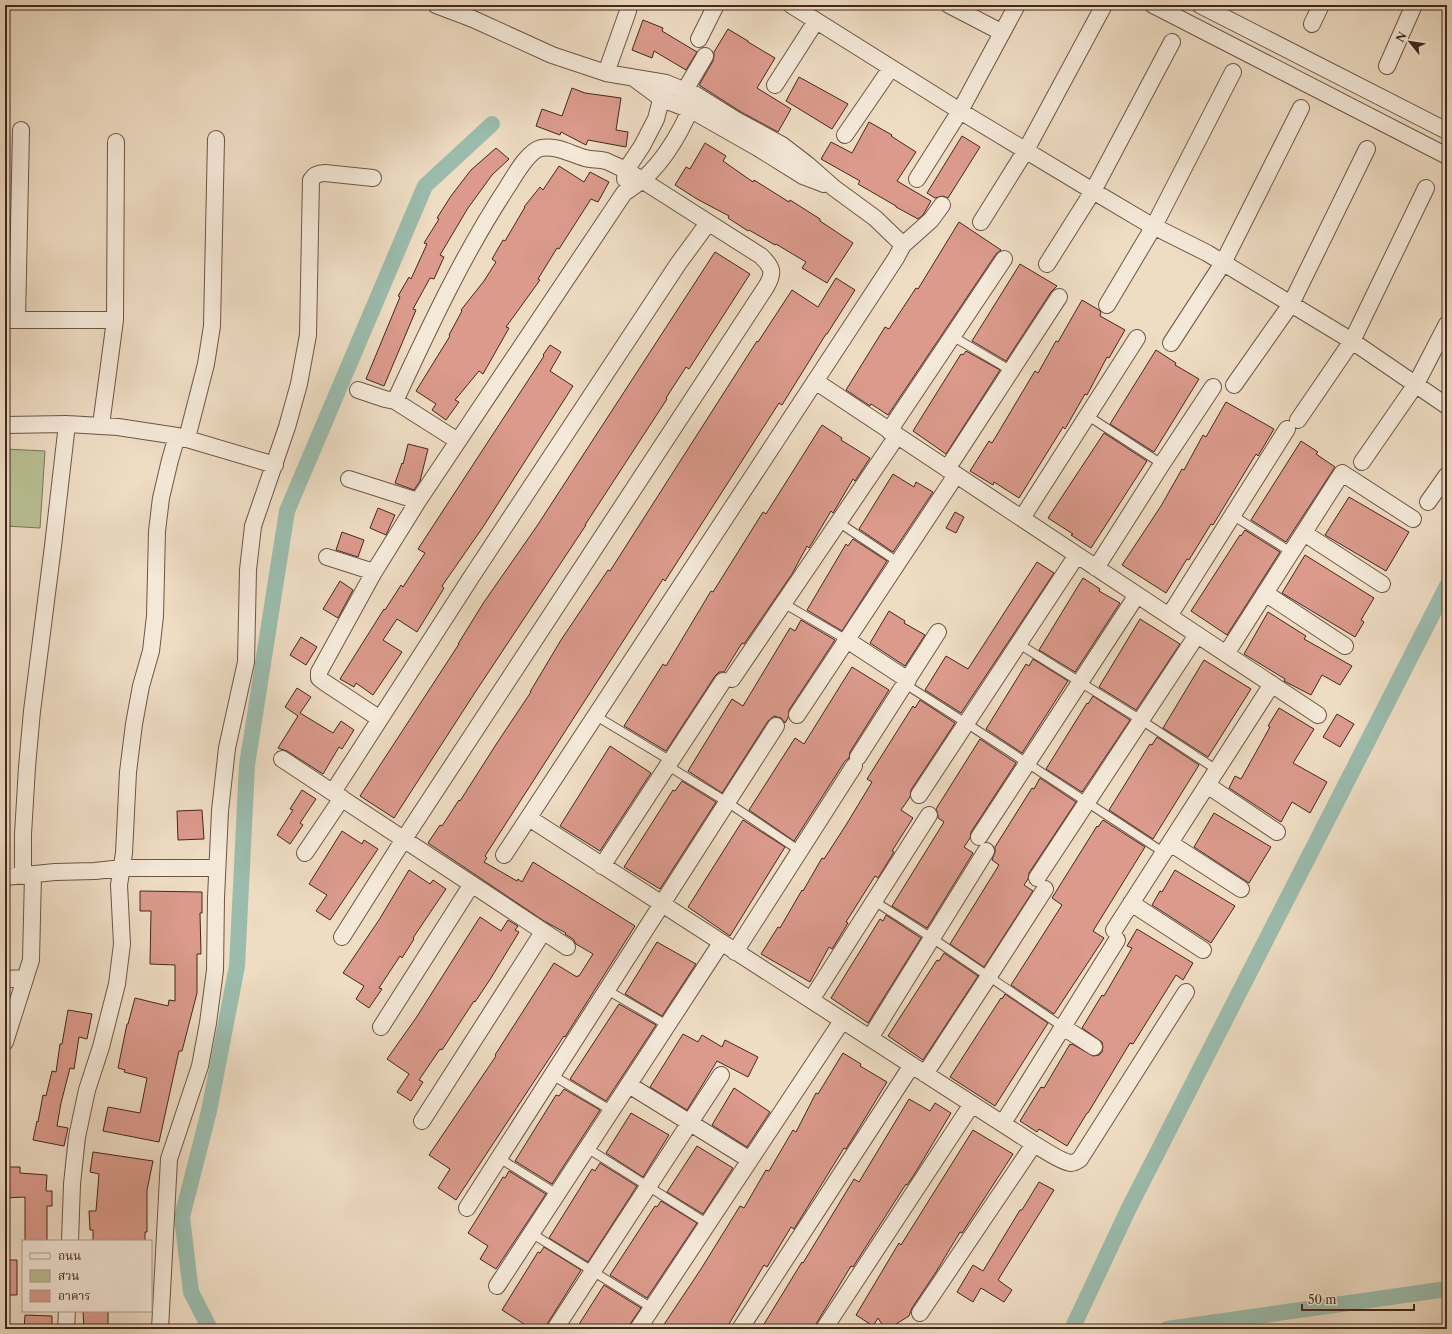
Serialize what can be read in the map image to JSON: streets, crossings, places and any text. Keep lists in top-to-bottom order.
{
  "legend": ["ถนน", "สวน", "อาคาร"],
  "scale_bar": "50 m",
  "north": "top left"
}
